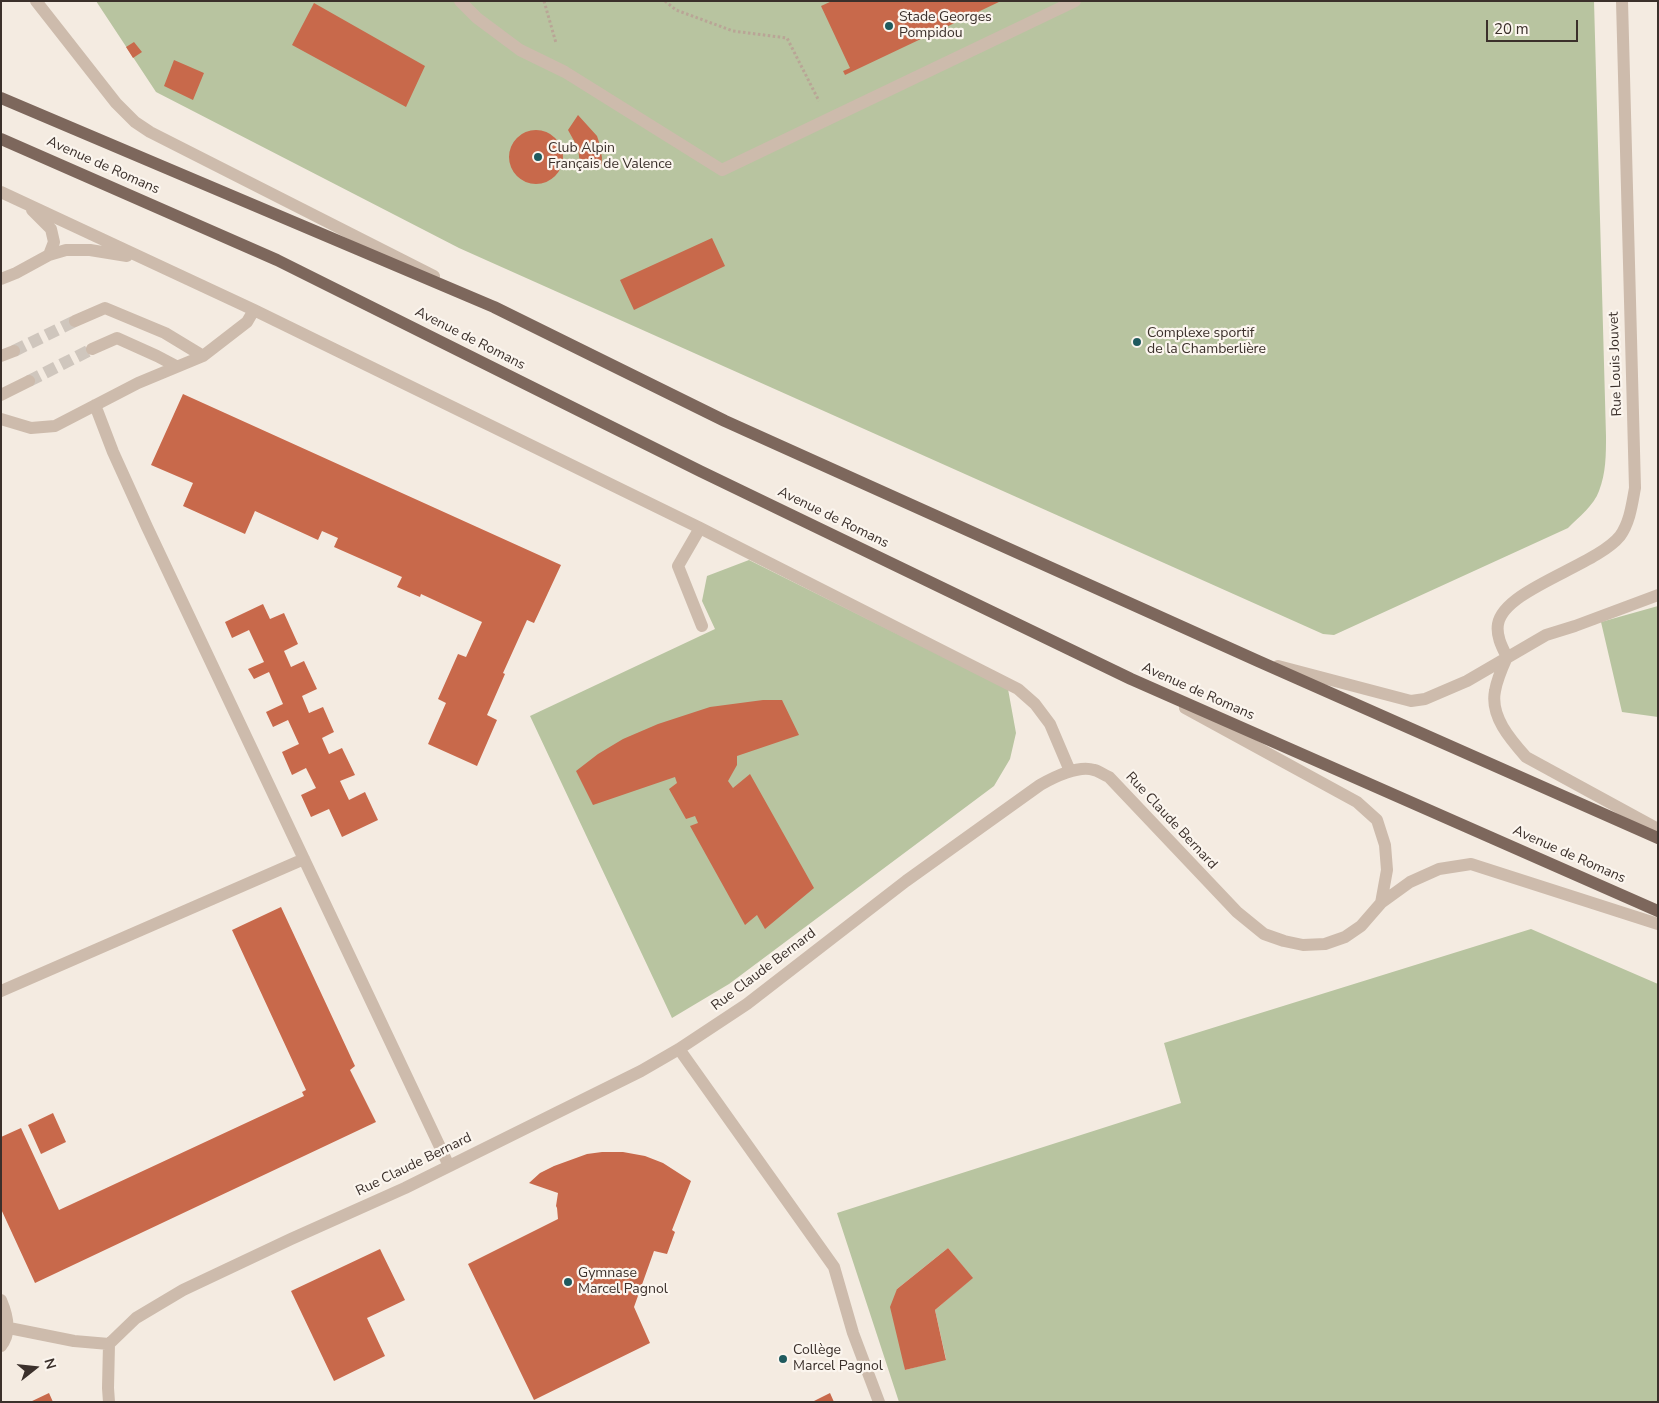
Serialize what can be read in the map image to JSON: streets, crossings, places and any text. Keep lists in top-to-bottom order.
{
  "streets": {
    "main road": ["Avenue de Romans"],
    "street": ["Rue Louis Jouvet", "Rue Claude Bernard"]
  },
  "places": [
    "Stade Georges Pompidou",
    "Club Alpin Français de Valence",
    "Complexe sportif de la Chamberlière",
    "Gymnase Marcel Pagnol",
    "Collège Marcel Pagnol"
  ],
  "scale_bar": "20 m",
  "north": "right"
}
